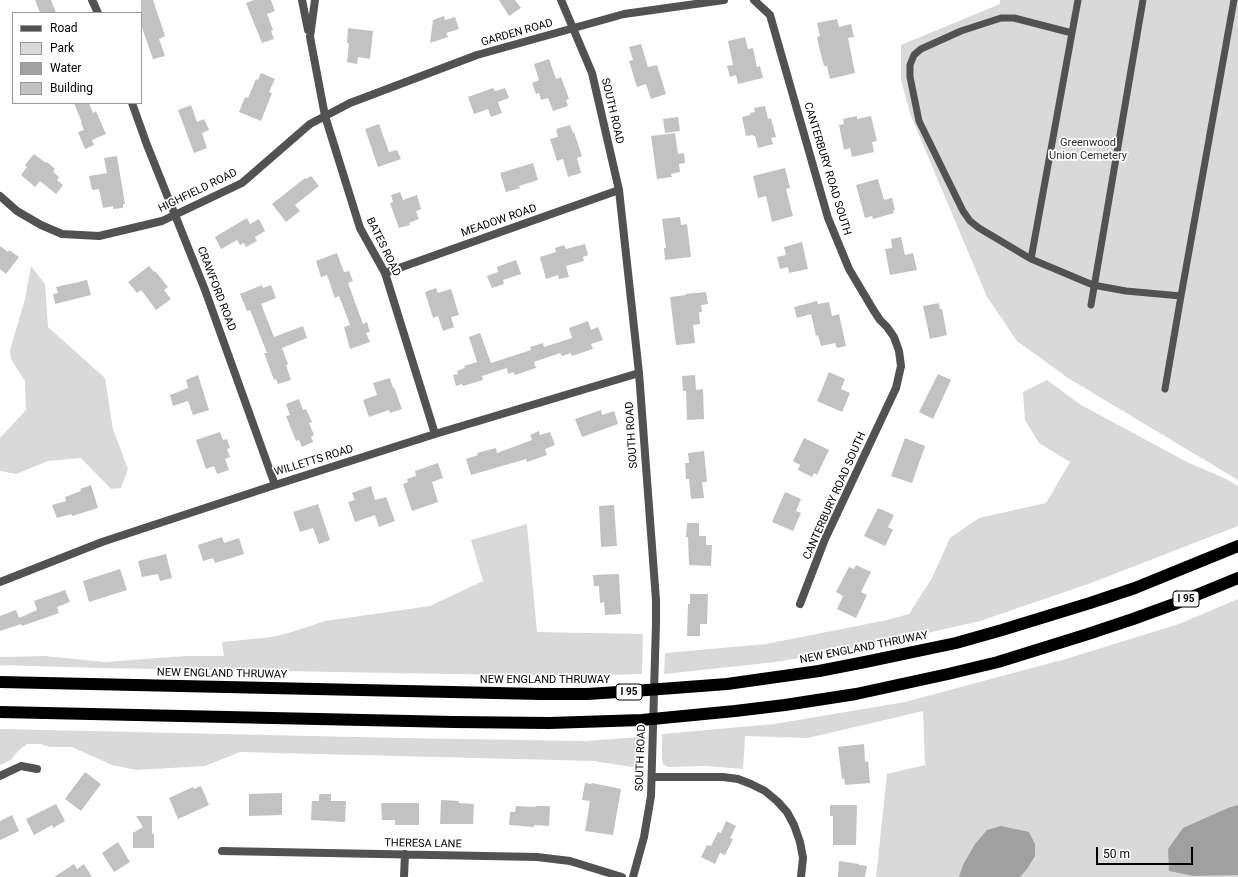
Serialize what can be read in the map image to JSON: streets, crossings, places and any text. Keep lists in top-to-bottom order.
{
  "streets": {
    "highway": ["I 95", "NEW ENGLAND THRUWAY"],
    "street": [
      "GARDEN ROAD",
      "SOUTH ROAD",
      "CANTERBURY ROAD SOUTH",
      "HIGHFIELD ROAD",
      "MEADOW ROAD",
      "BATES ROAD",
      "CRAWFORD ROAD",
      "WILLETTS ROAD",
      "THERESA LANE"
    ]
  },
  "crossings": [
    ["GARDEN ROAD", "SOUTH ROAD"],
    ["GARDEN ROAD", "HIGHFIELD ROAD"],
    ["GARDEN ROAD", "BATES ROAD"],
    ["SOUTH ROAD", "MEADOW ROAD"],
    ["SOUTH ROAD", "WILLETTS ROAD"],
    ["HIGHFIELD ROAD", "BATES ROAD"],
    ["HIGHFIELD ROAD", "CRAWFORD ROAD"],
    ["MEADOW ROAD", "BATES ROAD"],
    ["BATES ROAD", "WILLETTS ROAD"],
    ["CRAWFORD ROAD", "WILLETTS ROAD"]
  ],
  "parks": ["Greenwood Union Cemetery"],
  "legend": [
    "Road",
    "Park",
    "Water",
    "Building"
  ],
  "scale_bar": "50 m"
}
